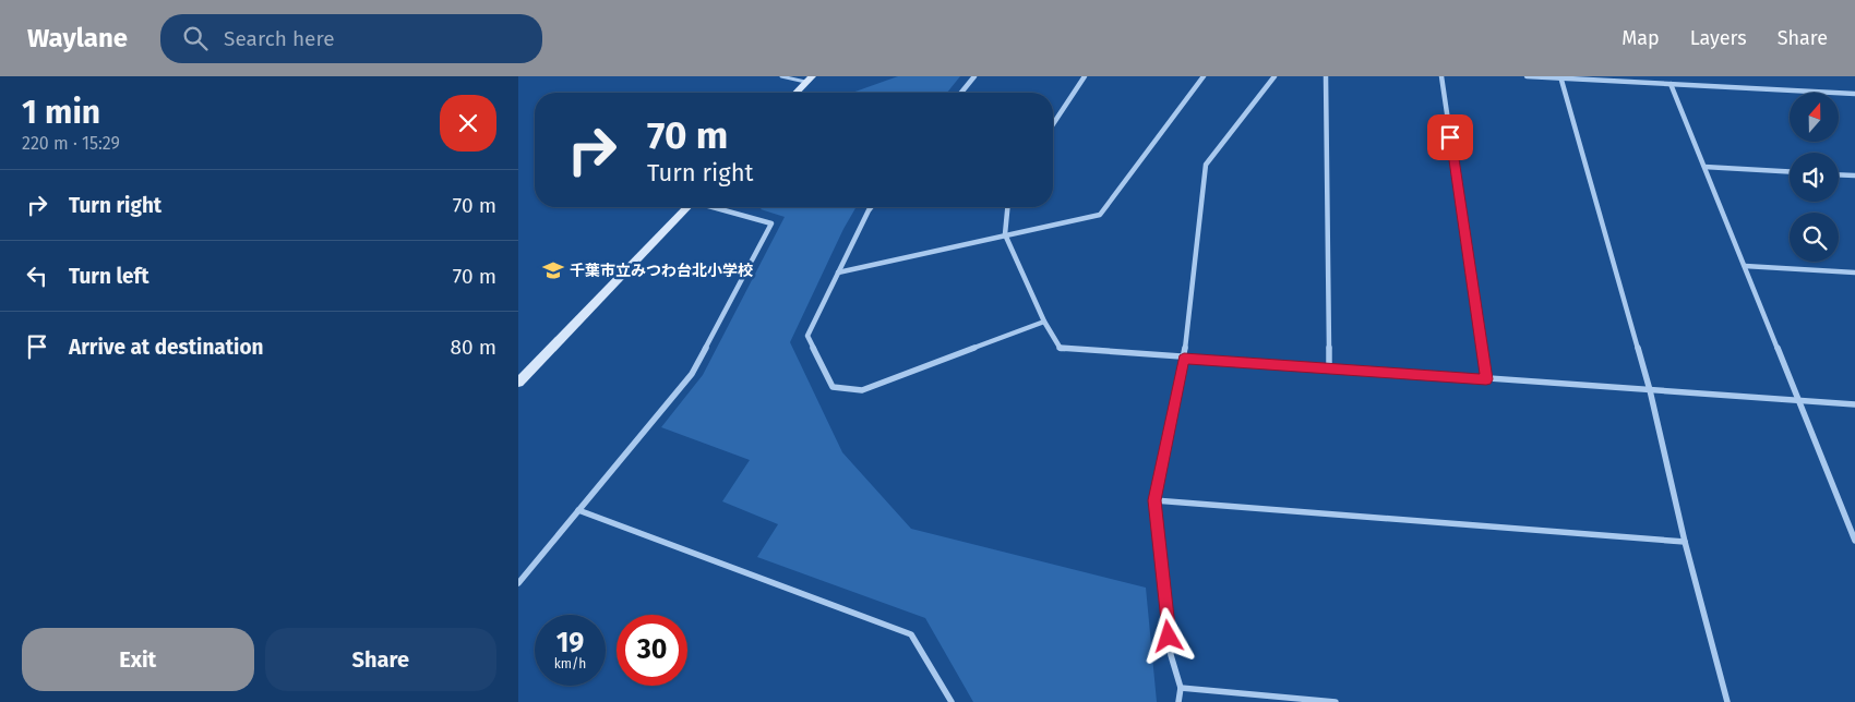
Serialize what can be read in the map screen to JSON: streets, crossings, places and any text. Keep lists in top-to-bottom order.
{
  "places": {
    "school or university": ["千葉市立みつわ台北小学校"]
  },
  "north": "top",
  "page": {
    "header": "Waylane",
    "search": "Search here",
    "nav": ["Map", "Layers", "Share"],
    "heading": ["1 min", "220 m · 15:29"],
    "turn": ["70 m", "Turn right"],
    "list": [
      {
        "name": "Turn right",
        "value": "70 m"
      },
      {
        "name": "Turn left",
        "value": "70 m"
      },
      {
        "name": "Arrive at destination",
        "value": "80 m"
      }
    ],
    "speed": "19 km/h",
    "limit": "30",
    "buttons": ["Exit", "Share"]
  }
}
